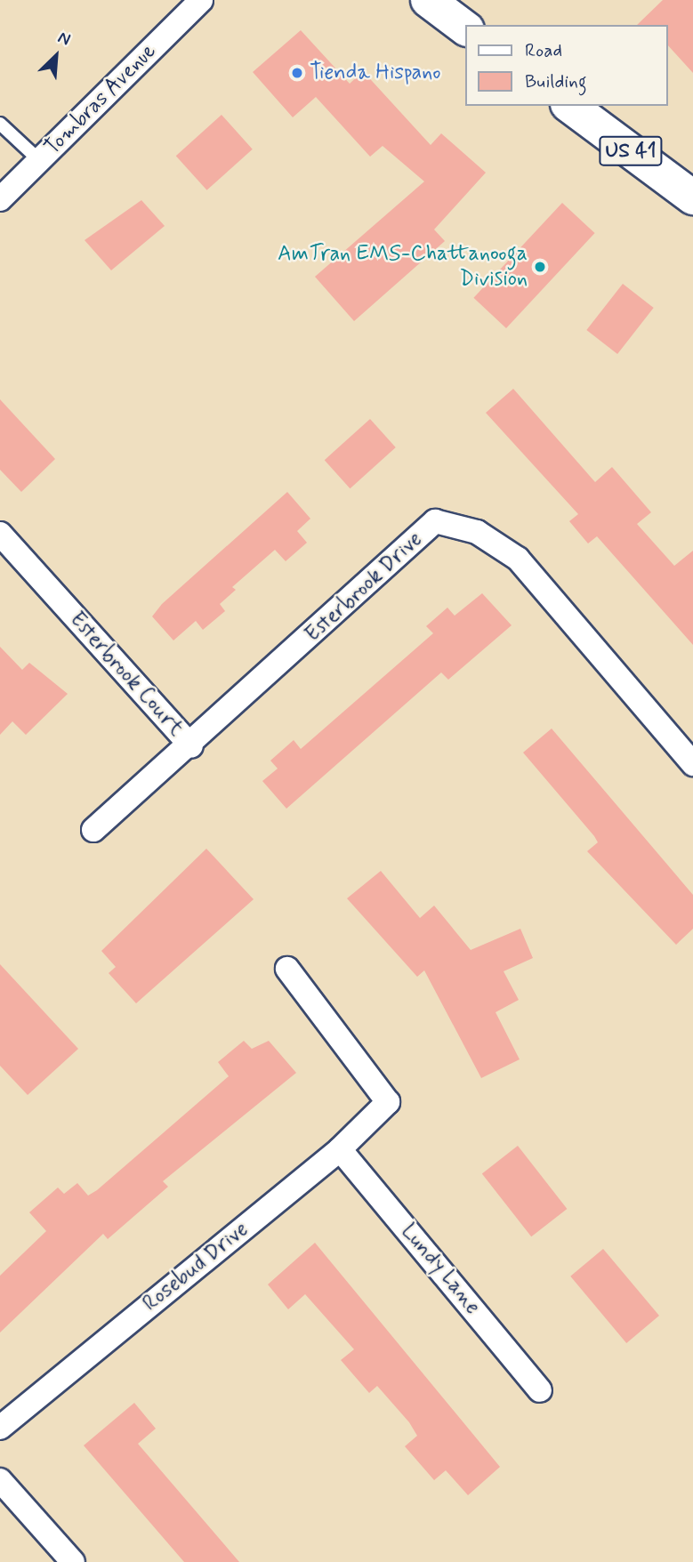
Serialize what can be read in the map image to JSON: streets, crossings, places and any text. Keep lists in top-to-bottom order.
{
  "streets": {
    "main road": ["US 41"],
    "street": [
      "Tombras Avenue",
      "Esterbrook Drive",
      "Esterbrook Court",
      "Rosebud Drive",
      "Lundy Lane"
    ]
  },
  "crossings": [
    ["Esterbrook Drive", "Esterbrook Court"],
    ["Rosebud Drive", "Lundy Lane"]
  ],
  "places": ["Tienda Hispano", "AmTran EMS-Chattanooga Division"],
  "legend": ["Road", "Building"],
  "north": "top right"
}
